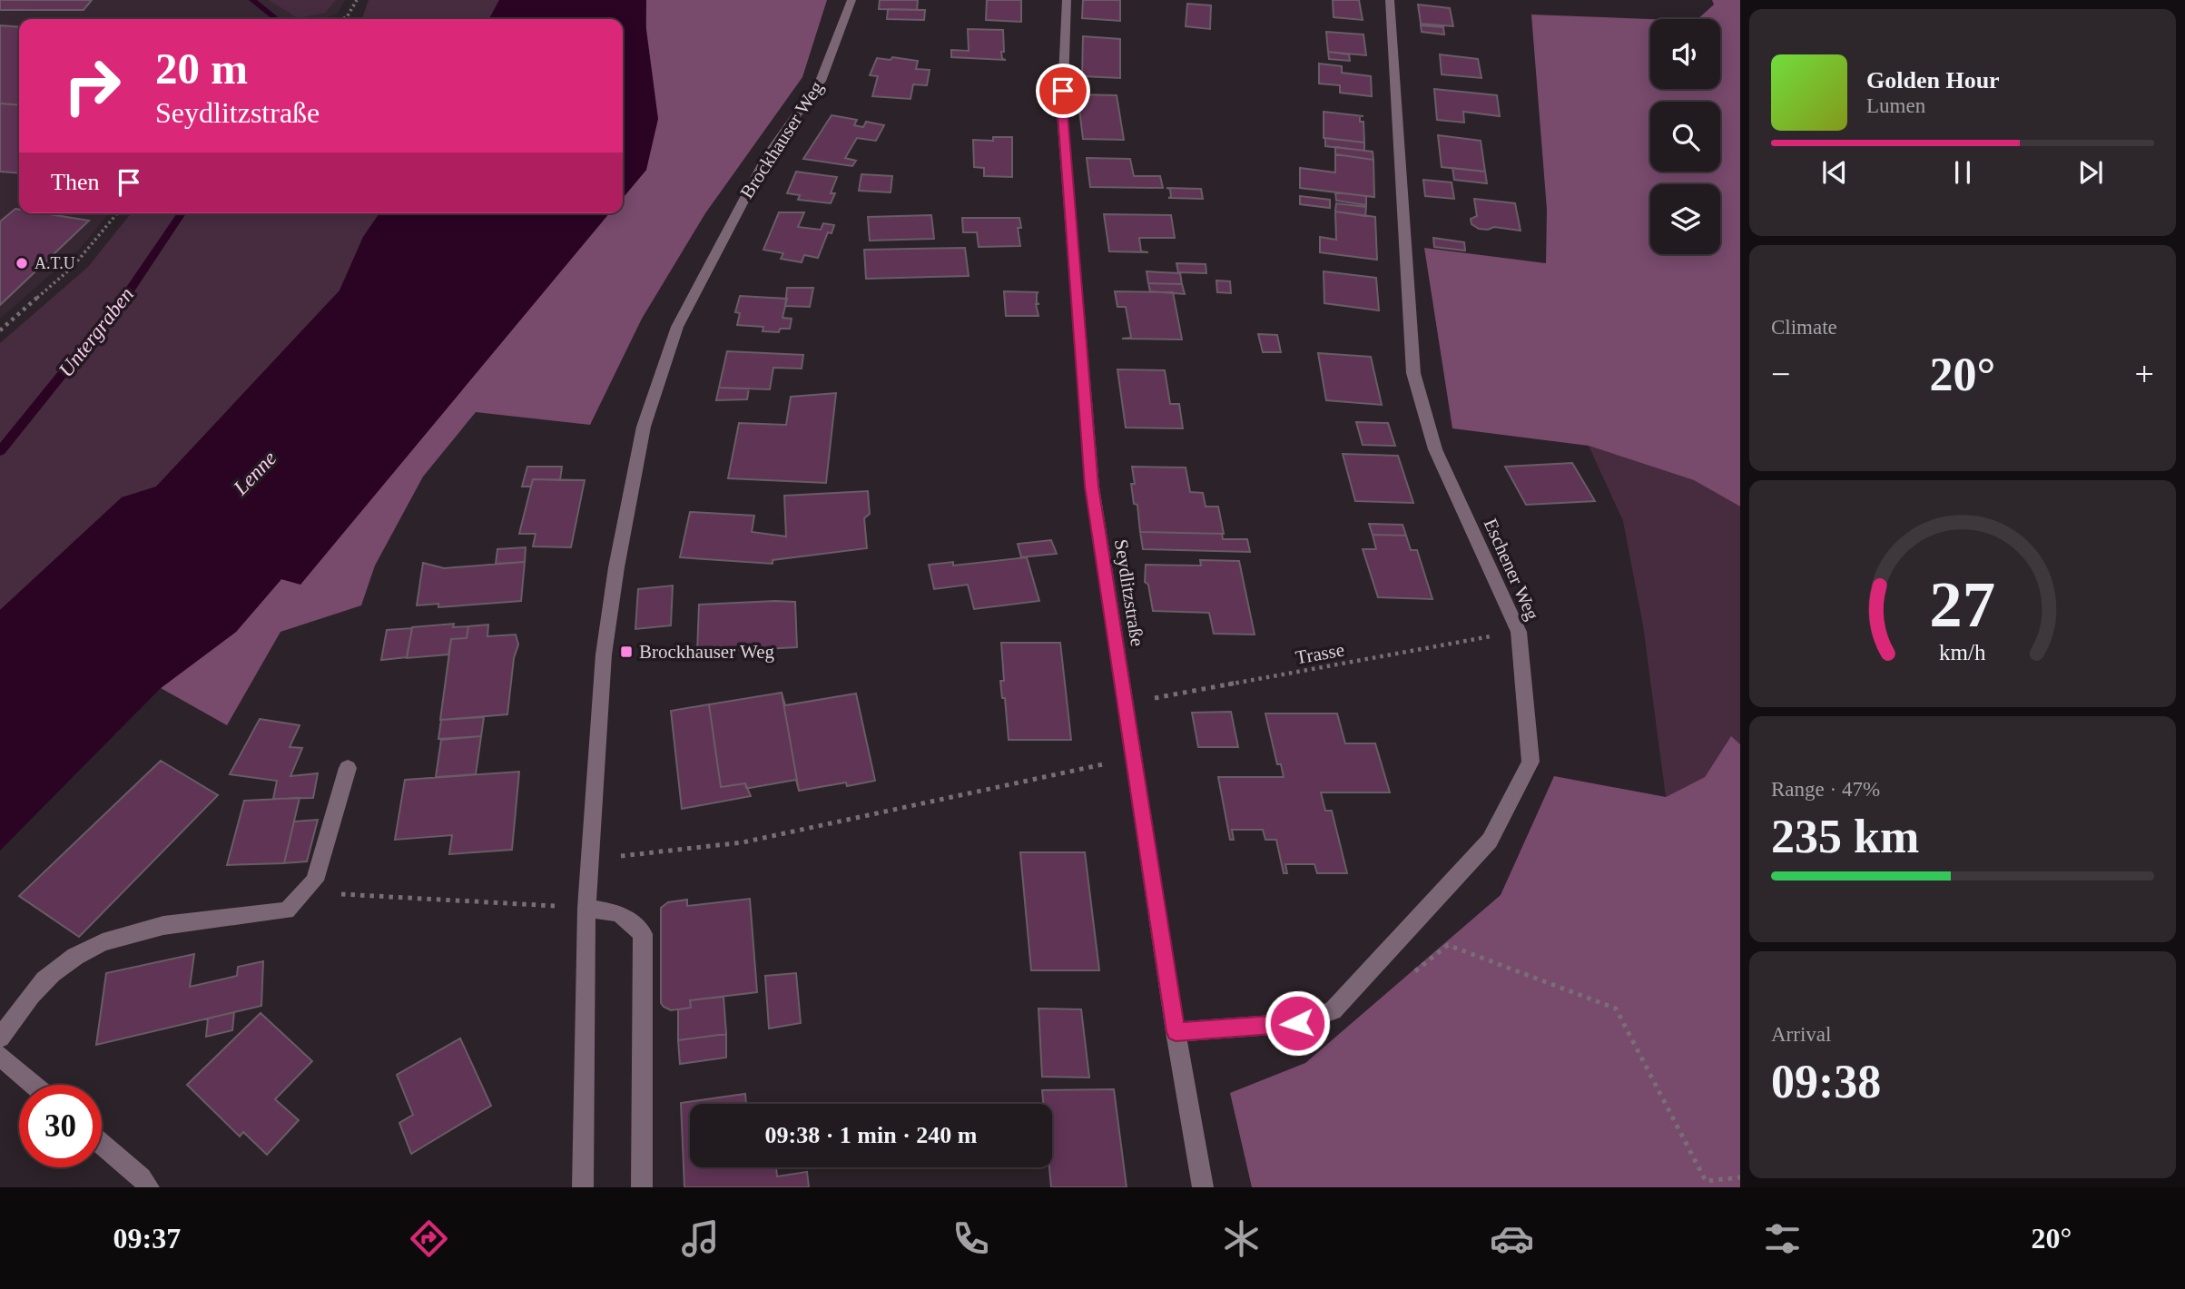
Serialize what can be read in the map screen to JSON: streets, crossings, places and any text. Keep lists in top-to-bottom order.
{
  "streets": {
    "street": ["Brockhauser Weg", "Eschener Weg", "Seydlitzstraße"],
    "path": ["Trasse"]
  },
  "crossings": [
    ["Eschener Weg", "Seydlitzstraße"],
    ["Eschener Weg", "Trasse"],
    ["Seydlitzstraße", "Trasse"]
  ],
  "water": ["Untergraben", "Lenne"],
  "places": {
    "other": ["A.T.U"],
    "transit": ["Brockhauser Weg"]
  },
  "page": {
    "turn": ["20 m", "Seydlitzstraße"],
    "song": ["Golden Hour", "Lumen"],
    "then": "Then",
    "tile": [
      "Climate",
      ["Range · 47%", "235 km"],
      ["Arrival", "09:38"]
    ],
    "heat": ["−", "20°", "+"],
    "limit": "30",
    "trip": "09:38 · 1 min · 240 m",
    "tabs": ["09:37", "20°"],
    "gauge": ["27", "km/h"]
  }
}
